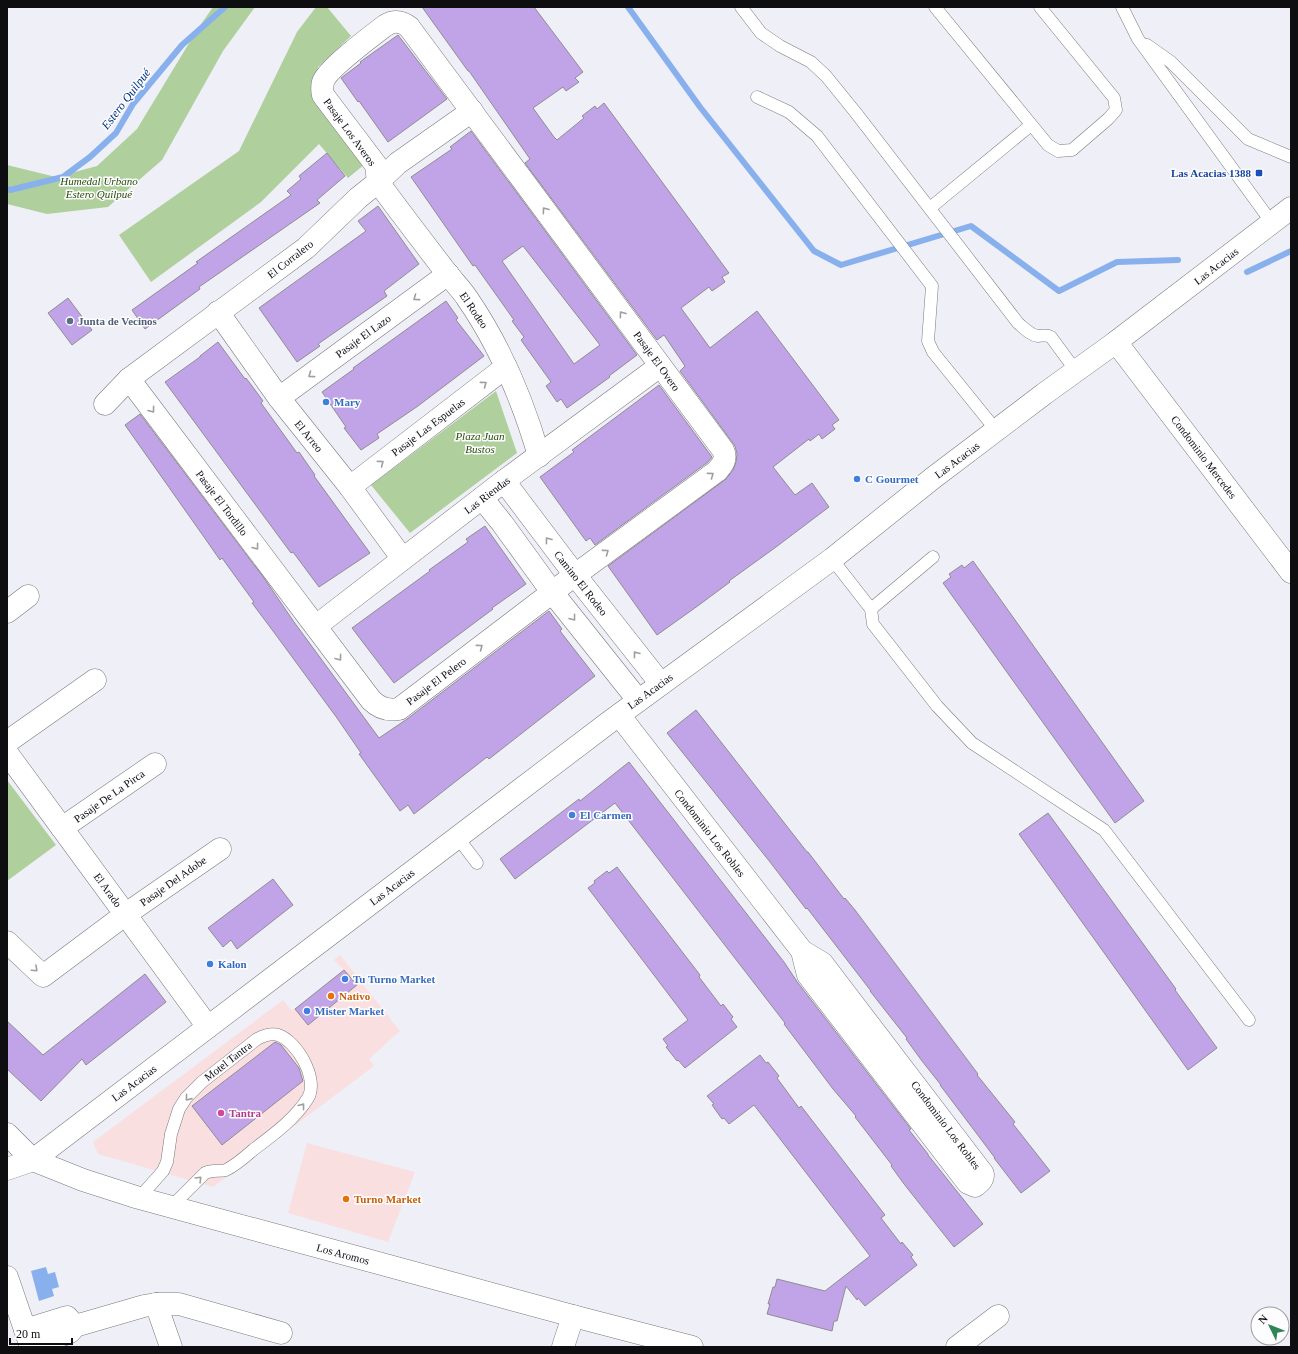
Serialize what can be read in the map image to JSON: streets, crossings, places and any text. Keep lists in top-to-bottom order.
{
  "streets": {
    "street": [
      "Pasaje Los Averos",
      "El Corralero",
      "Las Acacias",
      "El Rodeo",
      "Pasaje El Lazo",
      "Pasaje El Overo",
      "Pasaje Las Espuelas",
      "El Arreo",
      "Condominio Mercedes",
      "Las Riendas",
      "Pasaje El Tordillo",
      "Camino El Rodeo",
      "Pasaje El Pelero",
      "Pasaje De La Pirca",
      "Condominio Los Robles",
      "Pasaje Del Adobe",
      "El Arado",
      "Los Aromos"
    ],
    "lane": ["Motel Tantra"]
  },
  "crossings": [
    ["Pasaje Los Averos", "El Corralero"],
    ["Pasaje Los Averos", "El Rodeo"],
    ["Pasaje Los Averos", "Pasaje El Overo"],
    ["El Corralero", "El Rodeo"],
    ["El Corralero", "Pasaje El Overo"],
    ["El Corralero", "El Arreo"],
    ["El Corralero", "Pasaje El Tordillo"],
    ["Las Acacias", "Condominio Mercedes"],
    ["Las Acacias", "Camino El Rodeo"],
    ["Las Acacias", "Condominio Los Robles"],
    ["Las Acacias", "El Arado"],
    ["Las Acacias", "Los Aromos"],
    ["El Rodeo", "Pasaje El Lazo"],
    ["El Rodeo", "Pasaje Las Espuelas"],
    ["El Rodeo", "Las Riendas"],
    ["Pasaje El Lazo", "El Arreo"],
    ["Pasaje El Overo", "Las Riendas"],
    ["Pasaje El Overo", "Camino El Rodeo"],
    ["Pasaje El Overo", "Pasaje El Pelero"],
    ["Pasaje Las Espuelas", "El Arreo"],
    ["El Arreo", "Las Riendas"],
    ["Las Riendas", "Pasaje El Tordillo"],
    ["Las Riendas", "Camino El Rodeo"],
    ["Las Riendas", "Pasaje El Pelero"],
    ["Pasaje El Tordillo", "Pasaje El Pelero"],
    ["Pasaje De La Pirca", "El Arado"],
    ["Pasaje Del Adobe", "El Arado"],
    ["Motel Tantra", "Los Aromos"]
  ],
  "one_way": ["Pasaje El Lazo", "Pasaje Las Espuelas", "Pasaje El Tordillo"],
  "water": ["Estero Quilpué"],
  "parks": ["Humedal Urbano Estero Quilpué", "Plaza Juan Bustos"],
  "places": {
    "transit": ["Las Acacias 1388"],
    "other": [
      "Junta de Vecinos",
      "Mary",
      "C Gourmet",
      "El Carmen",
      "Kalon",
      "Tu Turno Market",
      "Nativo",
      "Mister Market",
      "Tantra",
      "Turno Market"
    ]
  },
  "scale_bar": "20 m",
  "north": "top left"
}
